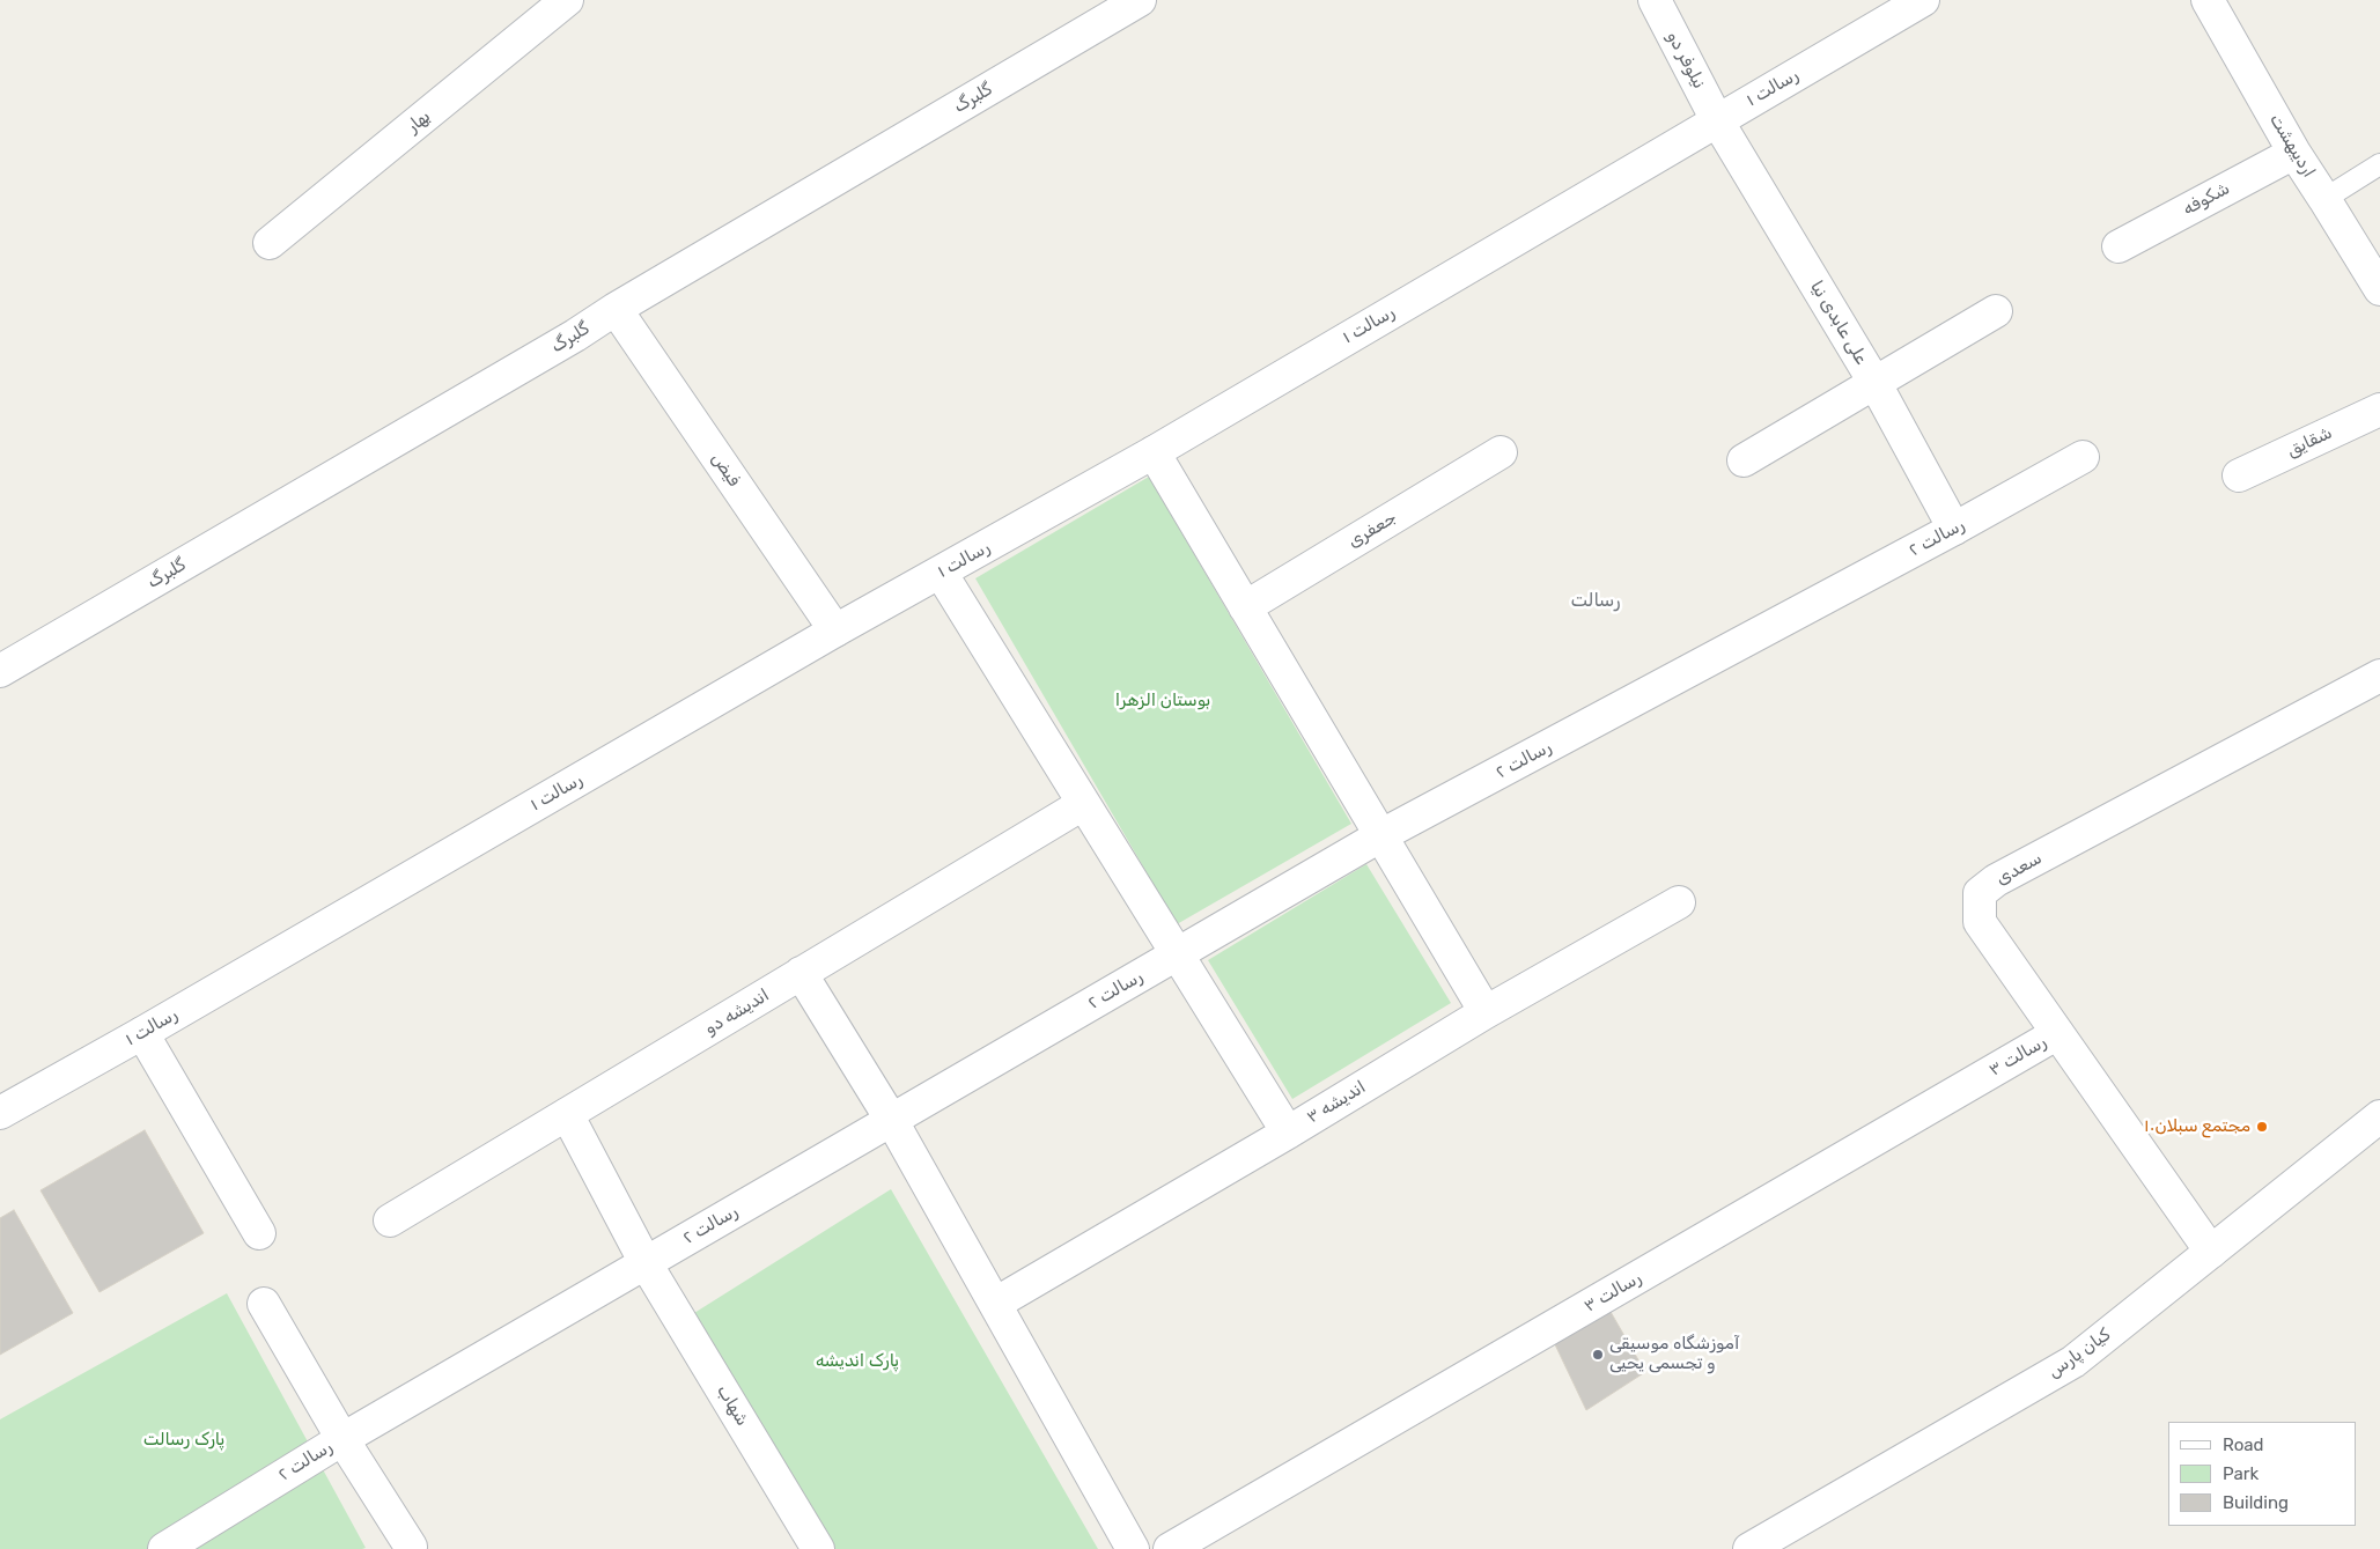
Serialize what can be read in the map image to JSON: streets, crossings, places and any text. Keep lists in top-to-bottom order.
{
  "streets": {
    "street": [
      "نیلوفر دو",
      "رسالت ۱",
      "گلبرگ",
      "بهار",
      "اردیبهشت",
      "شکوفه",
      "علی عابدی نیا",
      "شقایق",
      "فیض",
      "جعفری",
      "رسالت ۲",
      "سعدی",
      "اندیشه دو",
      "رسالت ۳",
      "اندیشه ۳",
      "کیان پارس",
      "شهاب"
    ]
  },
  "crossings": [
    ["نیلوفر دو", "رسالت ۱"],
    ["نیلوفر دو", "علی عابدی نیا"],
    ["رسالت ۱", "علی عابدی نیا"],
    ["رسالت ۱", "فیض"],
    ["گلبرگ", "فیض"],
    ["اردیبهشت", "شکوفه"],
    ["علی عابدی نیا", "رسالت ۲"],
    ["رسالت ۲", "شهاب"],
    ["سعدی", "رسالت ۳"],
    ["سعدی", "کیان پارس"],
    ["اندیشه دو", "شهاب"]
  ],
  "districts": ["رسالت"],
  "parks": ["بوستان الزهرا", "پارک اندیشه", "پارک رسالت"],
  "places": ["مجتمع سبلان۱۰", "آموزشگاه موسیقی و تجسمی یحیی"],
  "legend": ["Road", "Park", "Building"]
}
